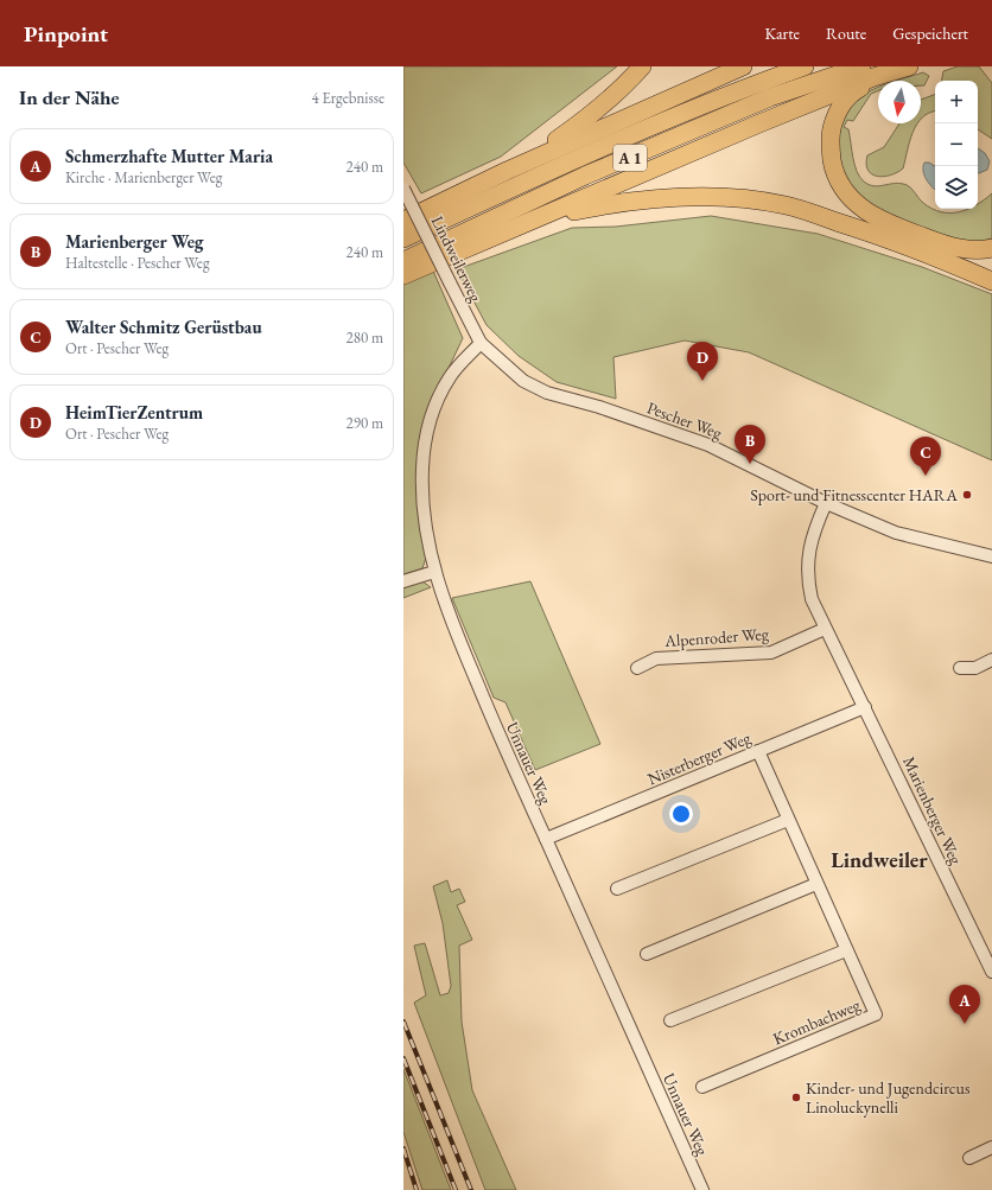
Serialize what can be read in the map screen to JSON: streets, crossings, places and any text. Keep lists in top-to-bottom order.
{
  "streets": {
    "highway": ["A 1"],
    "street": [
      "Lindweilerweg",
      "Pescher Weg",
      "Alpenroder Weg",
      "Nisterberger Weg",
      "Unnauer Weg",
      "Marienberger Weg",
      "Krombachweg"
    ]
  },
  "crossings": [
    ["Lindweilerweg", "Pescher Weg"],
    ["Lindweilerweg", "Unnauer Weg"],
    ["Pescher Weg", "Unnauer Weg"],
    ["Pescher Weg", "Marienberger Weg"],
    ["Alpenroder Weg", "Marienberger Weg"],
    ["Nisterberger Weg", "Unnauer Weg"],
    ["Nisterberger Weg", "Marienberger Weg"],
    ["Nisterberger Weg", "Krombachweg"]
  ],
  "districts": ["Lindweiler"],
  "places": ["Sport- und Fitnesscenter HARA", "Kinder- und Jugendcircus Linoluckynelli"],
  "north": "bottom",
  "page": {
    "header": "Pinpoint",
    "nav": ["Karte", "Route", "Gespeichert"],
    "heading": ["In der Nähe", "4 Ergebnisse"],
    "map_buttons": ["+", "−"],
    "list": [
      {
        "mark": "A",
        "name": "Schmerzhafte Mutter Maria",
        "note": "Kirche · Marienberger Weg",
        "value": "240 m"
      },
      {
        "mark": "B",
        "name": "Marienberger Weg",
        "note": "Haltestelle · Pescher Weg",
        "value": "240 m"
      },
      {
        "mark": "C",
        "name": "Walter Schmitz Gerüstbau",
        "note": "Ort · Pescher Weg",
        "value": "280 m"
      },
      {
        "mark": "D",
        "name": "HeimTierZentrum",
        "note": "Ort · Pescher Weg",
        "value": "290 m"
      }
    ],
    "pins": [
      "D",
      "B",
      "C",
      "A"
    ]
  }
}
